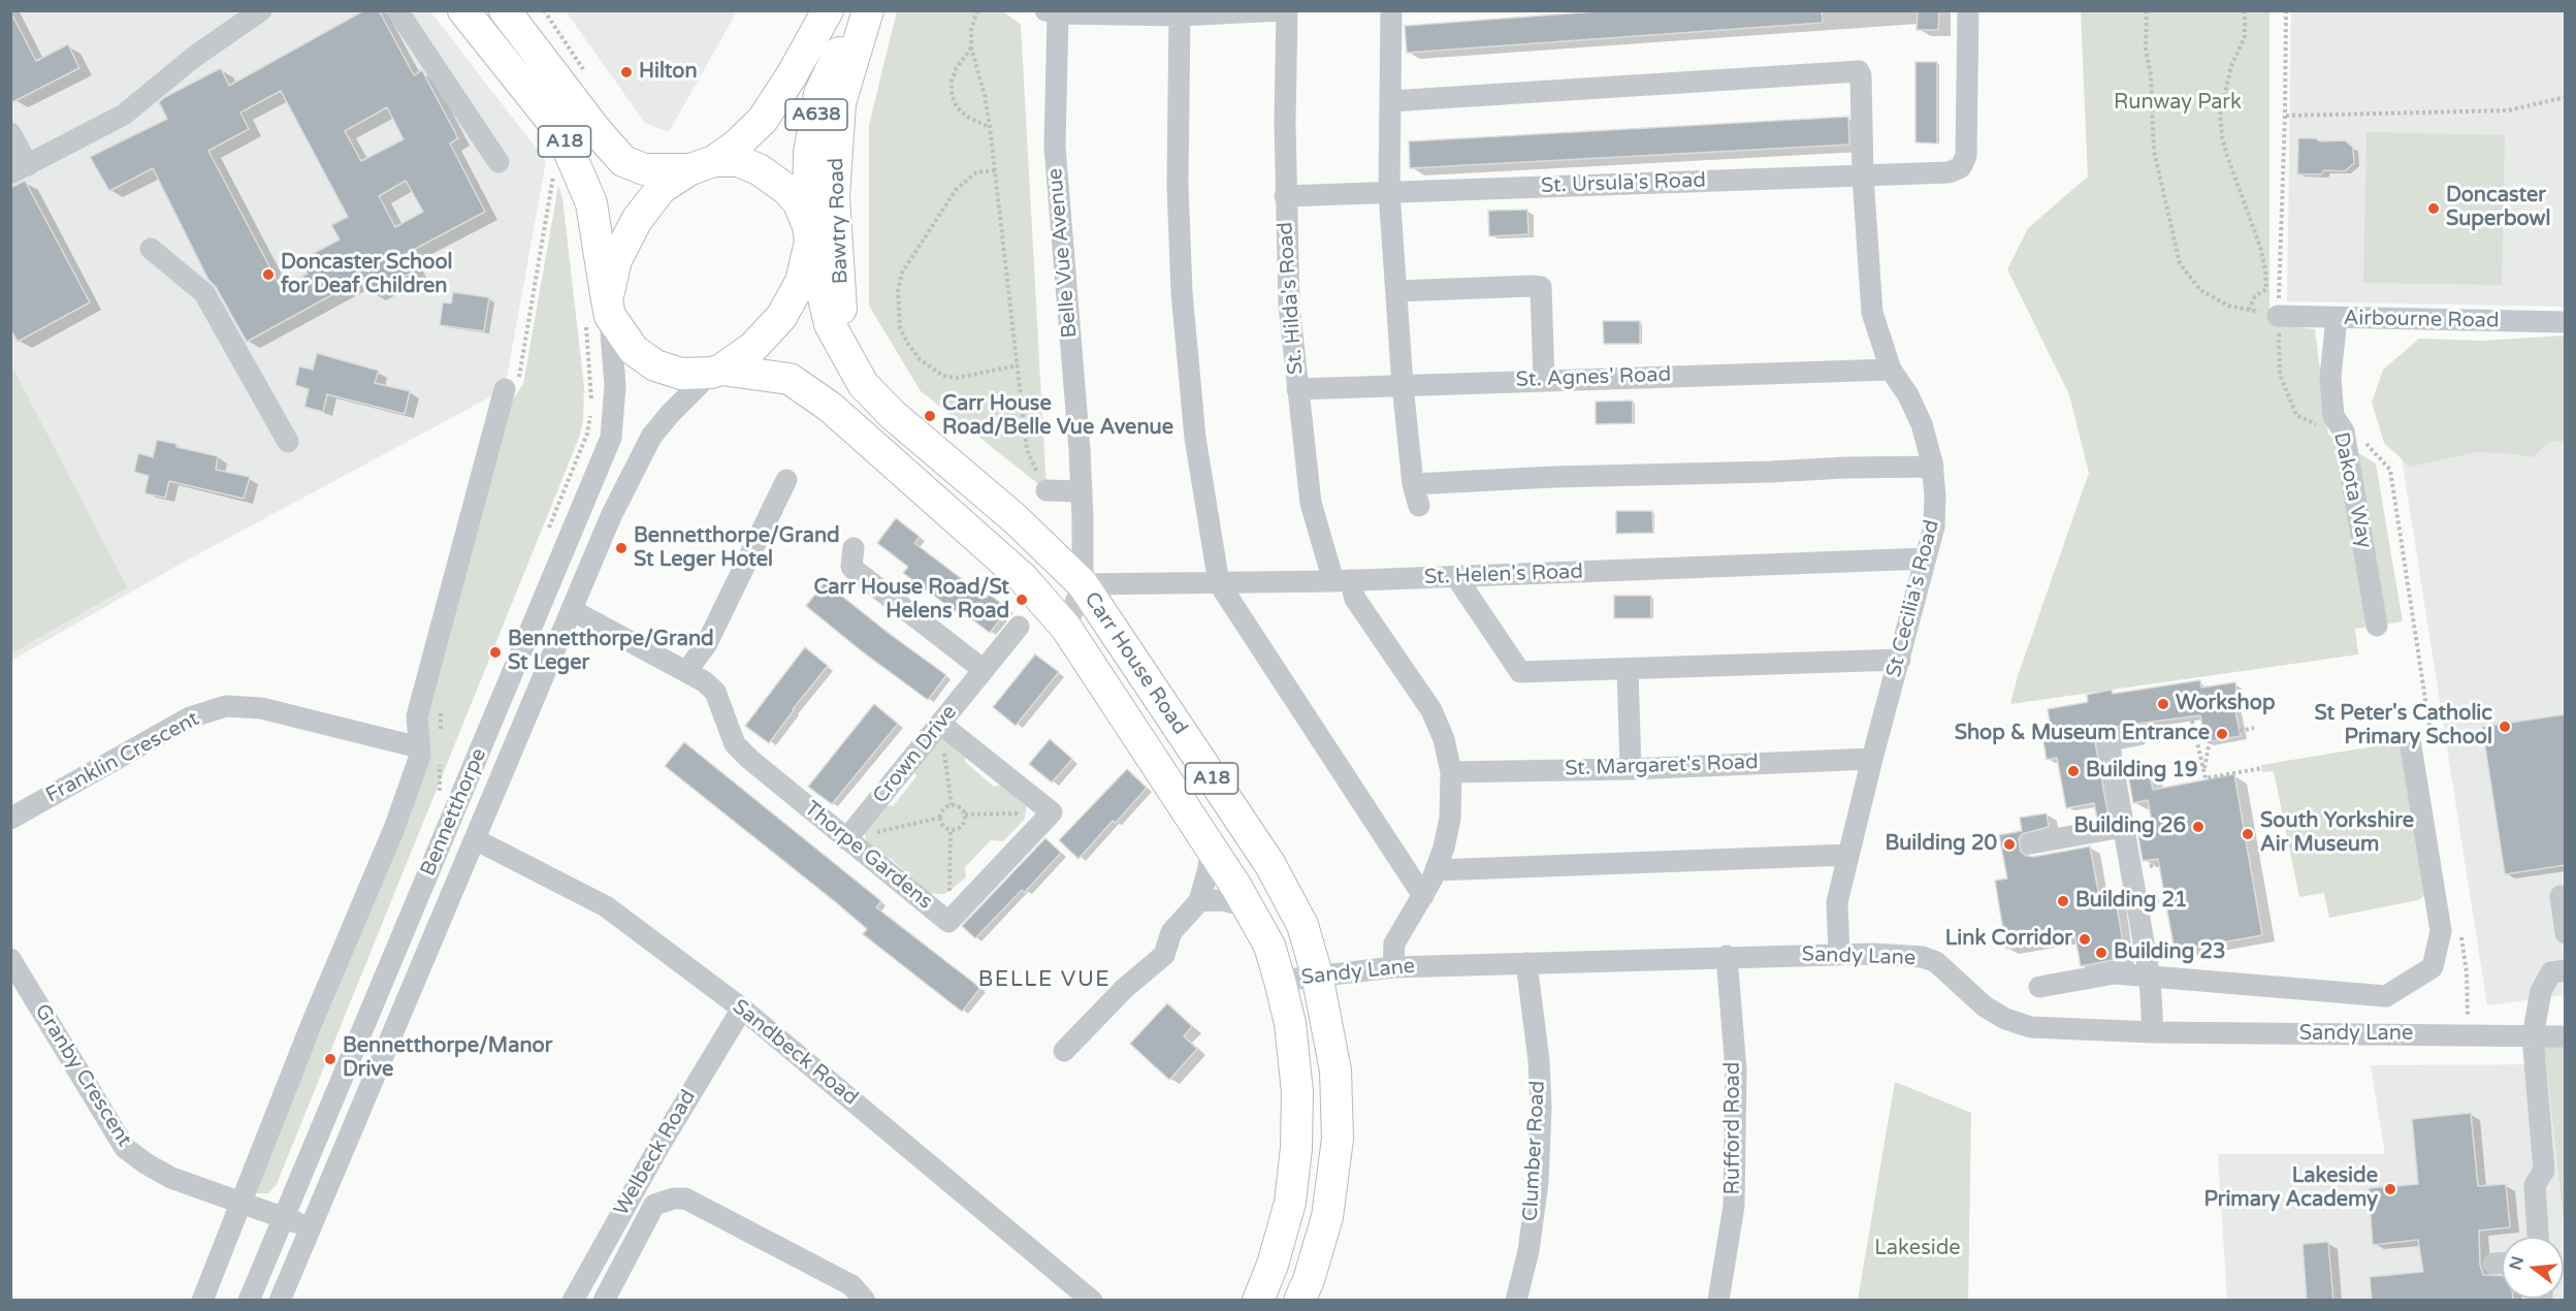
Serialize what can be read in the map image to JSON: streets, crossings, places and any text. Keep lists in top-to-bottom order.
{
  "streets": {
    "highway": [
      "A638",
      "A18",
      "Bawtry Road",
      "Carr House Road"
    ],
    "street": [
      "St. Ursula's Road",
      "Belle Vue Avenue",
      "St. Hilda's Road",
      "Airbourne Road",
      "St. Agnes' Road",
      "Dakota Way",
      "St. Helen's Road",
      "St Cecilia's Road",
      "Crown Drive",
      "Franklin Crescent",
      "St. Margaret's Road",
      "Bennetthorpe",
      "Thorpe Gardens",
      "Sandy Lane",
      "Sandbeck Road",
      "Granby Crescent",
      "Rufford Road",
      "Clumber Road",
      "Welbeck Road"
    ]
  },
  "crossings": [
    ["A638", "A18"],
    ["A638", "Bawtry Road"],
    ["A638", "Carr House Road"],
    ["A638", "Bennetthorpe"],
    ["A18", "Bawtry Road"],
    ["A18", "Carr House Road"],
    ["A18", "Bennetthorpe"],
    ["St. Ursula's Road", "St. Hilda's Road"],
    ["St. Ursula's Road", "St Cecilia's Road"],
    ["Bawtry Road", "Carr House Road"],
    ["Bawtry Road", "Bennetthorpe"],
    ["Belle Vue Avenue", "St. Helen's Road"],
    ["Belle Vue Avenue", "Carr House Road"],
    ["St. Hilda's Road", "St. Agnes' Road"],
    ["St. Hilda's Road", "St. Helen's Road"],
    ["St. Hilda's Road", "St. Margaret's Road"],
    ["St. Hilda's Road", "Sandy Lane"],
    ["Airbourne Road", "Dakota Way"],
    ["St. Agnes' Road", "St Cecilia's Road"],
    ["St. Helen's Road", "St Cecilia's Road"],
    ["St. Helen's Road", "Carr House Road"],
    ["St Cecilia's Road", "St. Margaret's Road"],
    ["St Cecilia's Road", "Sandy Lane"],
    ["Carr House Road", "Bennetthorpe"],
    ["Carr House Road", "Sandy Lane"],
    ["Crown Drive", "Thorpe Gardens"],
    ["Bennetthorpe", "Thorpe Gardens"],
    ["Bennetthorpe", "Sandbeck Road"],
    ["Bennetthorpe", "Granby Crescent"],
    ["Sandy Lane", "Rufford Road"],
    ["Sandy Lane", "Clumber Road"],
    ["Sandbeck Road", "Welbeck Road"]
  ],
  "districts": ["BELLE VUE"],
  "parks": ["Runway Park", "Lakeside"],
  "places": [
    "Hilton",
    "Doncaster Superbowl",
    "Doncaster School for Deaf Children",
    "Carr House Road/Belle Vue Avenue",
    "Bennetthorpe/Grand St Leger Hotel",
    "Carr House Road/St Helens Road",
    "Bennetthorpe/Grand St Leger",
    "Workshop",
    "St Peter's Catholic Primary School",
    "Shop & Museum Entrance",
    "Building 19",
    "Building 26",
    "South Yorkshire Air Museum",
    "Building 20",
    "Building 21",
    "Link Corridor",
    "Building 23",
    "Bennetthorpe/Manor Drive",
    "Lakeside Primary Academy"
  ],
  "north": "left"
}
